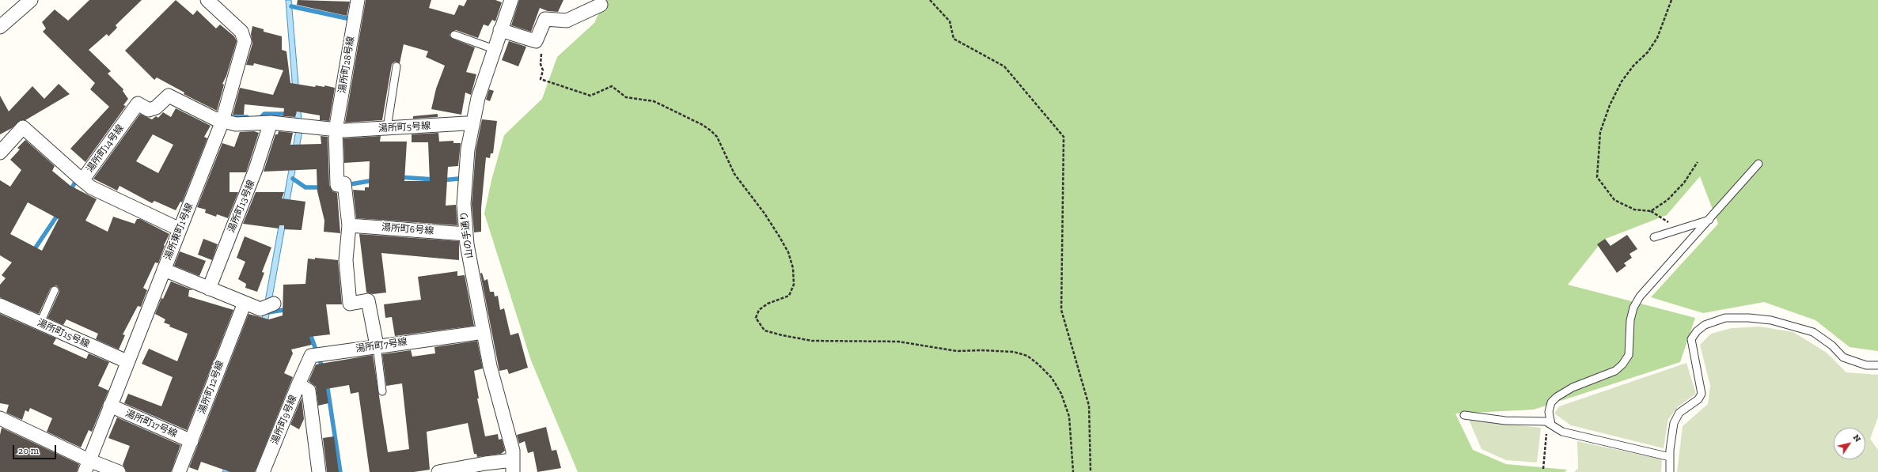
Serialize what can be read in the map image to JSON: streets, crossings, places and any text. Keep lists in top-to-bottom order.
{
  "streets": {
    "street": [
      "湯所町28号線",
      "湯所町5号線",
      "湯所町14号線",
      "湯所町13号線",
      "湯所町6号線",
      "湯所東町1号線",
      "山の手通り",
      "湯所町15号線",
      "湯所町7号線",
      "湯所町12号線",
      "湯所町9号線",
      "湯所町17号線"
    ]
  },
  "crossings": [
    ["湯所町28号線", "湯所町5号線"],
    ["湯所町28号線", "湯所町6号線"],
    ["湯所町5号線", "湯所町14号線"],
    ["湯所町5号線", "湯所町13号線"],
    ["湯所町5号線", "湯所東町1号線"],
    ["湯所町5号線", "山の手通り"],
    ["湯所町14号線", "湯所東町1号線"],
    ["湯所町6号線", "山の手通り"],
    ["湯所東町1号線", "湯所町15号線"],
    ["湯所東町1号線", "湯所町17号線"],
    ["山の手通り", "湯所町7号線"],
    ["湯所町7号線", "湯所町9号線"],
    ["湯所町12号線", "湯所町17号線"]
  ],
  "scale_bar": "20 m",
  "north": "top right"
}
